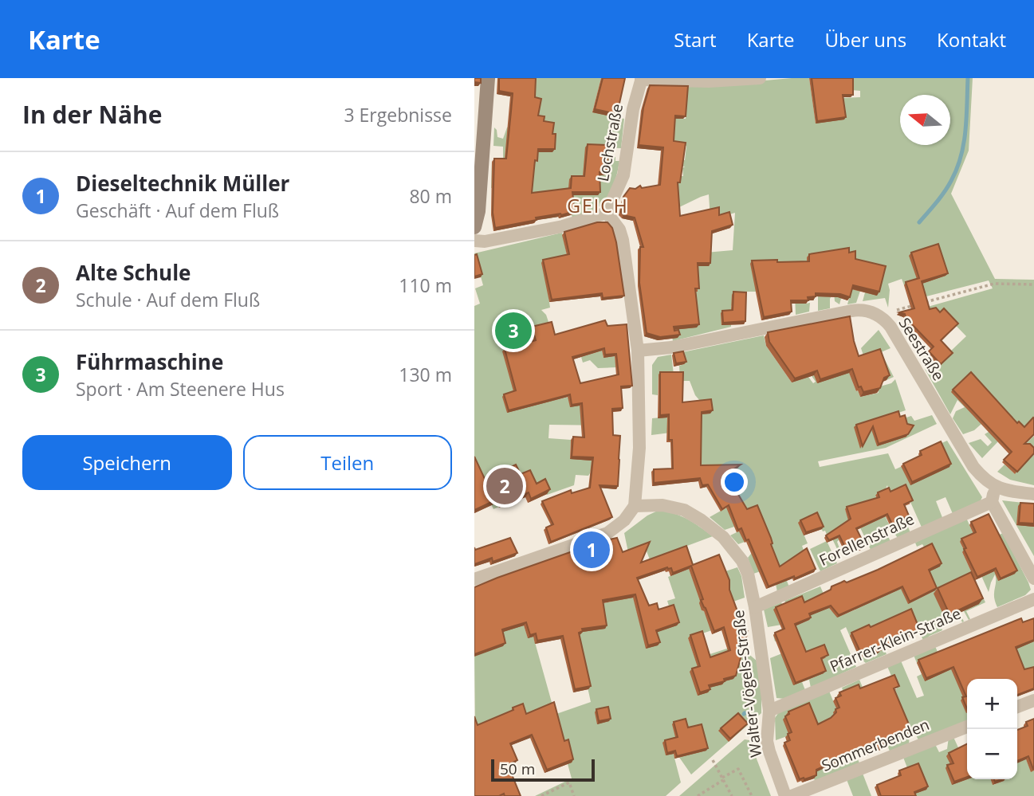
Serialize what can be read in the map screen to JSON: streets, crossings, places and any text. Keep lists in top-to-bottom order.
{
  "streets": {
    "street": [
      "Lochstraße",
      "Seestraße",
      "Forellenstraße",
      "Pfarrer-Klein-Straße",
      "Walter-Vögels-Straße",
      "Sommerbenden"
    ]
  },
  "crossings": [
    ["Forellenstraße", "Walter-Vögels-Straße"],
    ["Pfarrer-Klein-Straße", "Walter-Vögels-Straße"]
  ],
  "districts": ["GEICH"],
  "scale_bar": "50 m",
  "north": "left",
  "page": {
    "header": "Karte",
    "nav": [
      "Start",
      "Karte",
      "Über uns",
      "Kontakt"
    ],
    "heading": ["In der Nähe", "3 Ergebnisse"],
    "list": [
      {
        "mark": "1",
        "name": "Dieseltechnik Müller",
        "note": "Geschäft · Auf dem Fluß",
        "value": "80 m"
      },
      {
        "mark": "2",
        "name": "Alte Schule",
        "note": "Schule · Auf dem Fluß",
        "value": "110 m"
      },
      {
        "mark": "3",
        "name": "Führmaschine",
        "note": "Sport · Am Steenere Hus",
        "value": "130 m"
      }
    ],
    "pins": ["3", "2", "1"],
    "buttons": ["Speichern", "Teilen"],
    "map_buttons": ["+", "−"],
    "scale": "50 m"
  }
}
